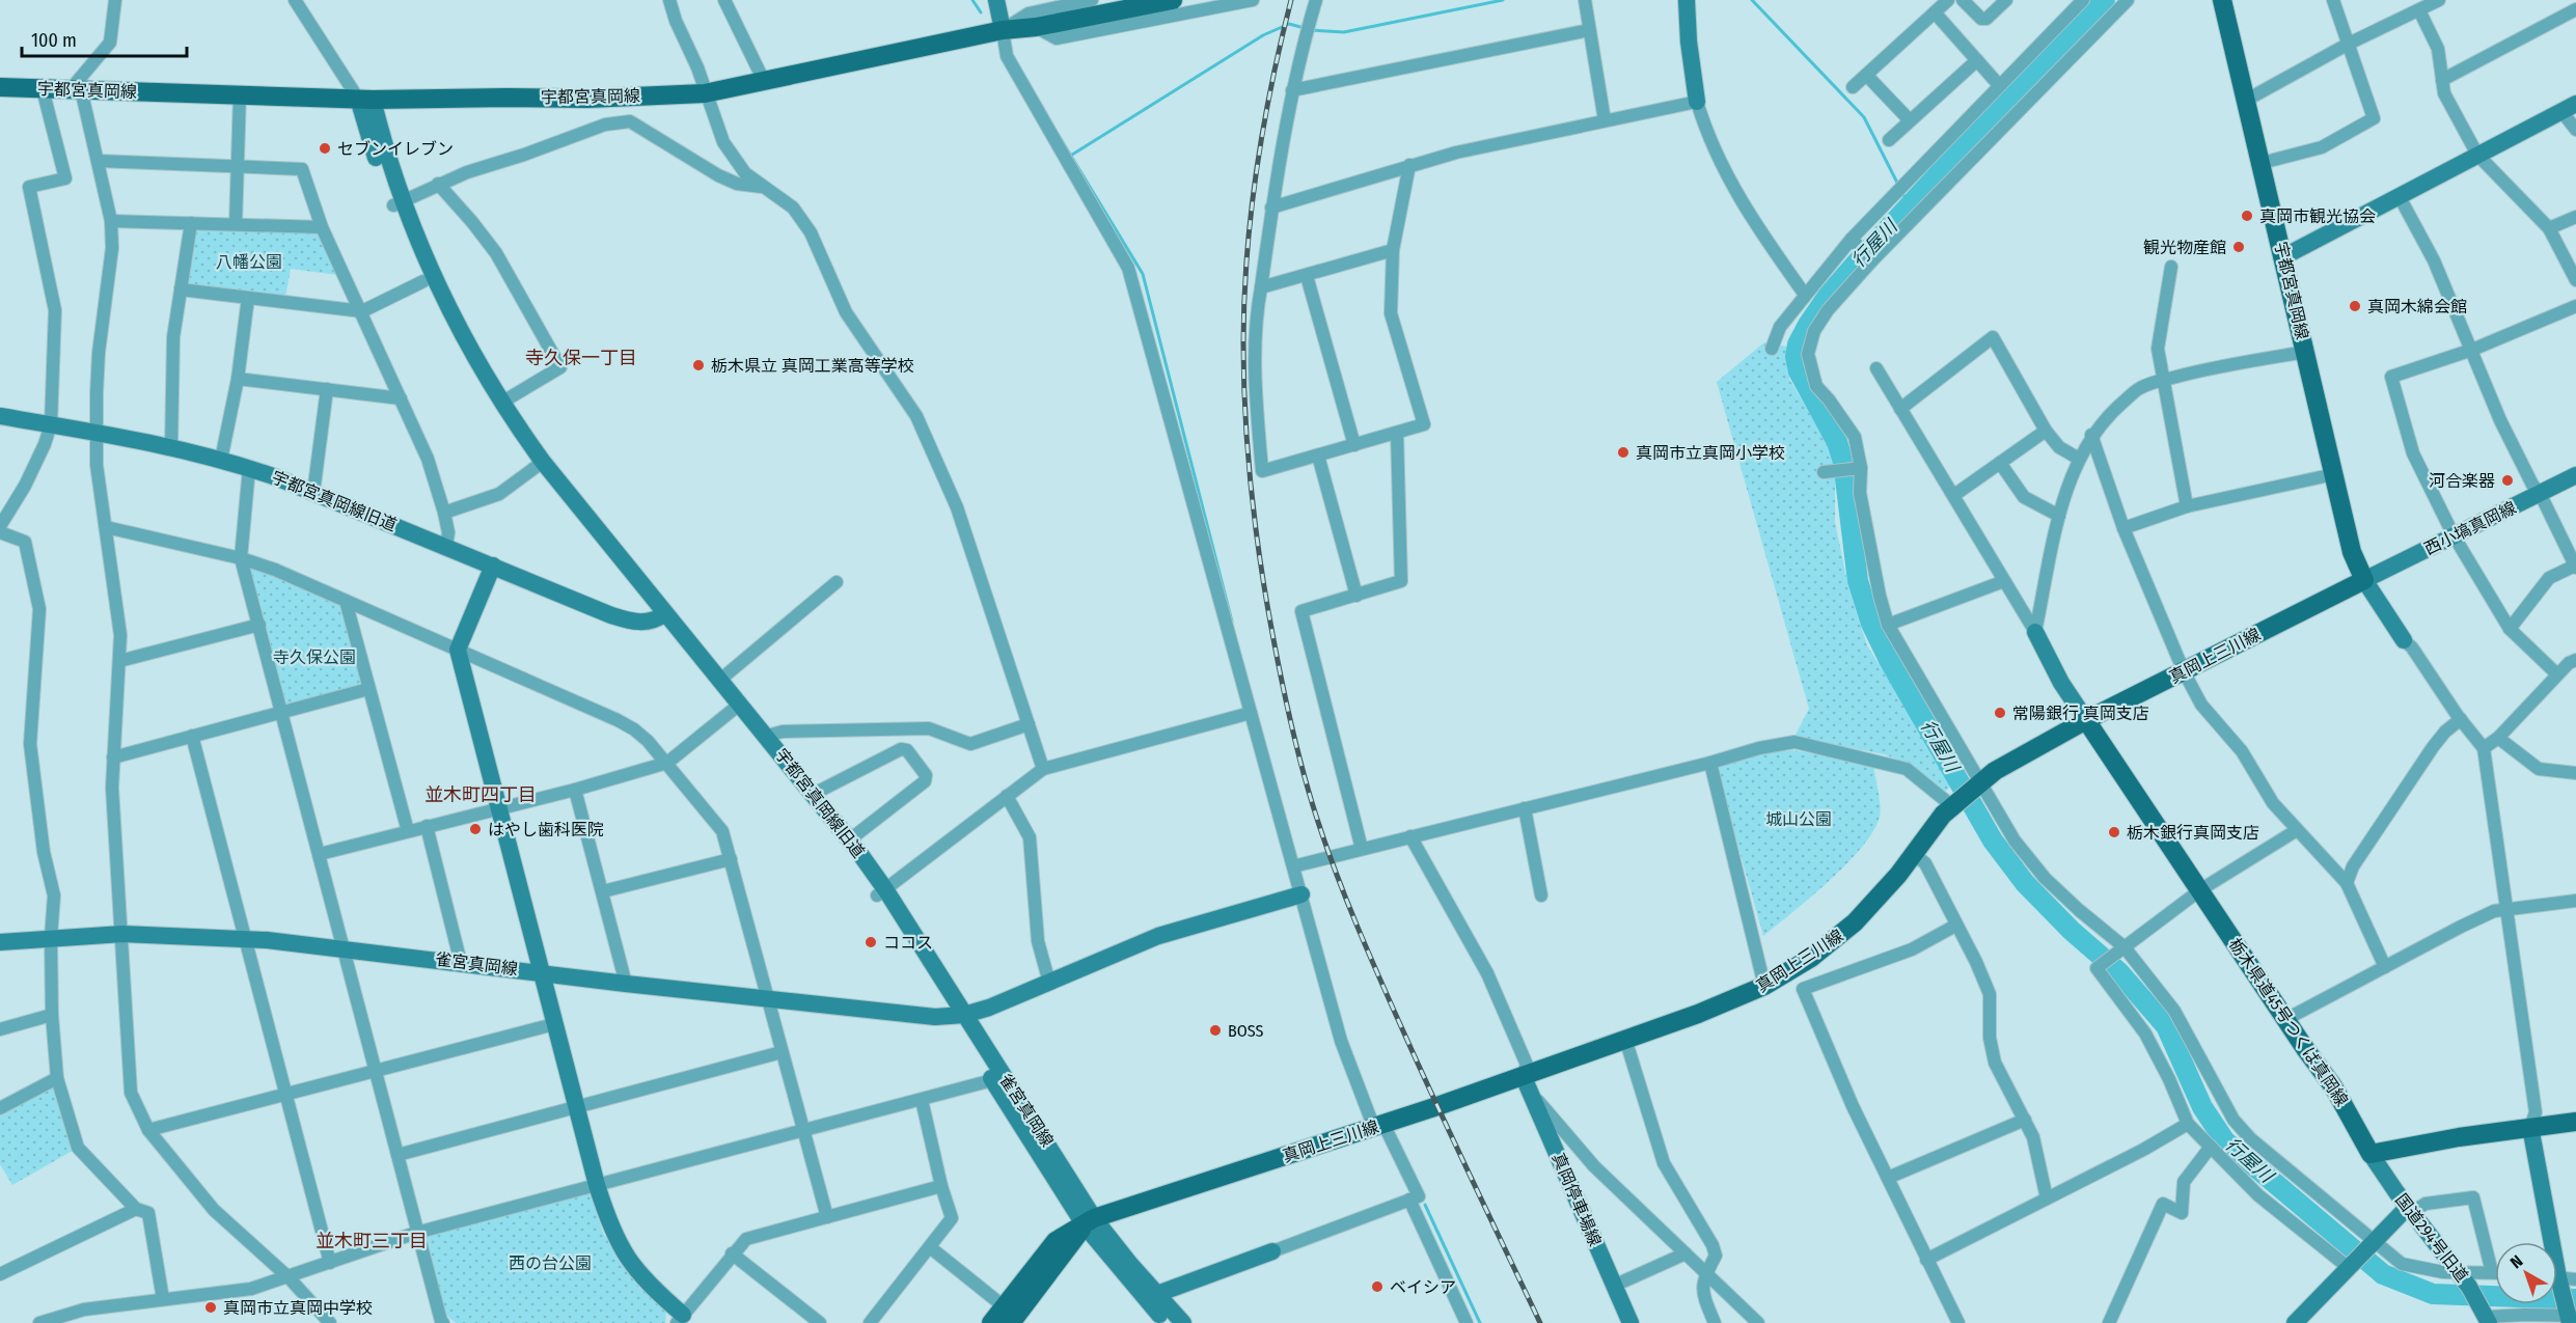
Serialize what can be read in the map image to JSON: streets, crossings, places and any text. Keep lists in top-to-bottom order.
{
  "streets": {
    "main road": ["宇都宮真岡線", "真岡上三川線", "栃木県道45号つくば真岡線"],
    "street": [
      "宇都宮真岡線旧道",
      "西小塙真岡線",
      "雀宮真岡線",
      "真岡停車場線",
      "国道294号旧道"
    ]
  },
  "crossings": [
    ["宇都宮真岡線", "西小塙真岡線"],
    ["宇都宮真岡線", "真岡上三川線"],
    ["宇都宮真岡線旧道", "雀宮真岡線"],
    ["西小塙真岡線", "真岡上三川線"],
    ["真岡上三川線", "雀宮真岡線"],
    ["真岡上三川線", "栃木県道45号つくば真岡線"],
    ["真岡上三川線", "真岡停車場線"],
    ["栃木県道45号つくば真岡線", "国道294号旧道"]
  ],
  "districts": ["寺久保一丁目", "並木町四丁目", "並木町三丁目"],
  "water": ["行屋川"],
  "parks": [
    "八幡公園",
    "寺久保公園",
    "城山公園",
    "西の台公園"
  ],
  "places": [
    "セブンイレブン",
    "真岡市観光協会",
    "観光物産館",
    "真岡木綿会館",
    "栃木県立 真岡工業高等学校",
    "真岡市立真岡小学校",
    "河合楽器",
    "常陽銀行 真岡支店",
    "はやし歯科医院",
    "栃木銀行真岡支店",
    "ココス",
    "BOSS",
    "ベイシア",
    "真岡市立真岡中学校"
  ],
  "scale_bar": "100 m",
  "north": "top left"
}
